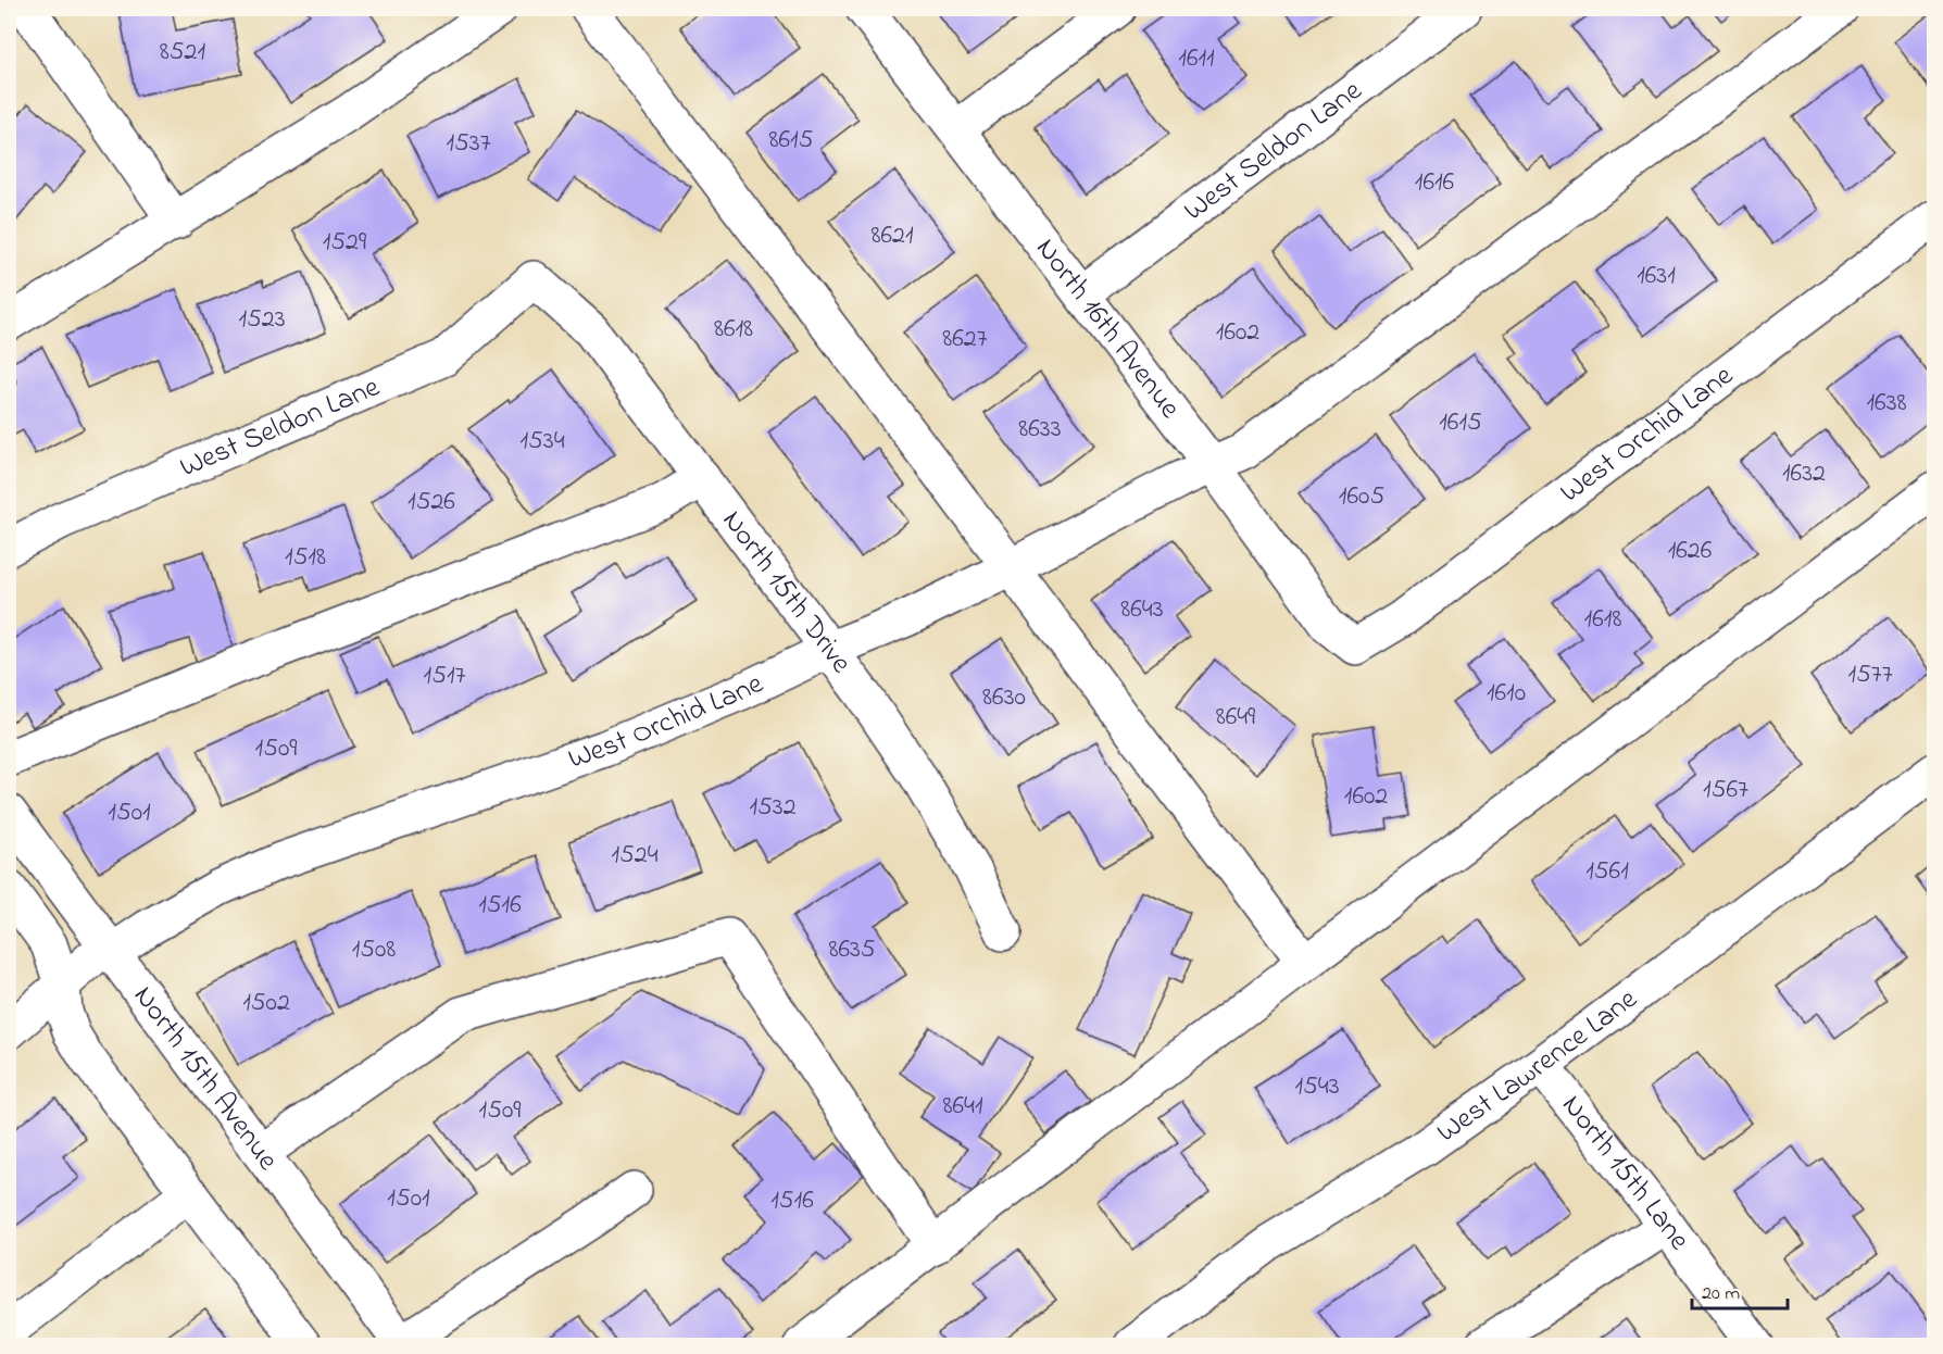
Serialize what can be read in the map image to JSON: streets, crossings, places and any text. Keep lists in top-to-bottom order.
{
  "streets": {
    "street": [
      "West Seldon Lane",
      "North 16th Avenue",
      "West Orchid Lane",
      "North 15th Drive",
      "West Lawrence Lane",
      "North 15th Avenue",
      "North 15th Lane"
    ]
  },
  "crossings": [
    ["West Seldon Lane", "North 16th Avenue"],
    ["West Seldon Lane", "North 15th Drive"],
    ["North 16th Avenue", "West Orchid Lane"],
    ["West Orchid Lane", "North 15th Drive"],
    ["West Orchid Lane", "North 15th Avenue"],
    ["West Lawrence Lane", "North 15th Lane"]
  ],
  "house_numbers": [
    "8521",
    "1611",
    "8615",
    "1537",
    "1616",
    "8621",
    "1529",
    "1631",
    "1523",
    "8618",
    "1602",
    "8627",
    "1638",
    "1615",
    "8633",
    "1534",
    "1632",
    "1605",
    "1526",
    "1626",
    "1518",
    "8643",
    "1618",
    "1577",
    "1517",
    "1610",
    "8630",
    "8649",
    "1509",
    "1567",
    "1602",
    "1532",
    "1501",
    "1524",
    "1561",
    "1516",
    "1508",
    "8635",
    "1502",
    "1543",
    "8641",
    "1509",
    "1501",
    "1516"
  ],
  "scale_bar": "20 m"
}
